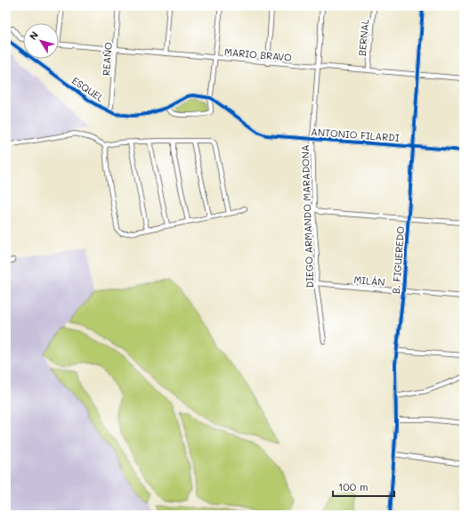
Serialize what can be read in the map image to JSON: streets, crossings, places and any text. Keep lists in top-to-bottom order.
{
  "streets": {
    "street": [
      "BERNAL",
      "MARIO BRAVO",
      "REAÑO",
      "ESQUEL",
      "ANTONIO FILARDI",
      "DIEGO ARMANDO MARADONA",
      "B. FIGUEREDO",
      "MILÁN"
    ]
  },
  "crossings": [
    ["BERNAL", "MARIO BRAVO"],
    ["MARIO BRAVO", "REAÑO"],
    ["MARIO BRAVO", "DIEGO ARMANDO MARADONA"],
    ["MARIO BRAVO", "B. FIGUEREDO"],
    ["REAÑO", "ESQUEL"],
    ["ESQUEL", "ANTONIO FILARDI"],
    ["ANTONIO FILARDI", "DIEGO ARMANDO MARADONA"],
    ["ANTONIO FILARDI", "B. FIGUEREDO"],
    ["DIEGO ARMANDO MARADONA", "MILÁN"],
    ["B. FIGUEREDO", "MILÁN"]
  ],
  "scale_bar": "100 m",
  "north": "top left"
}
